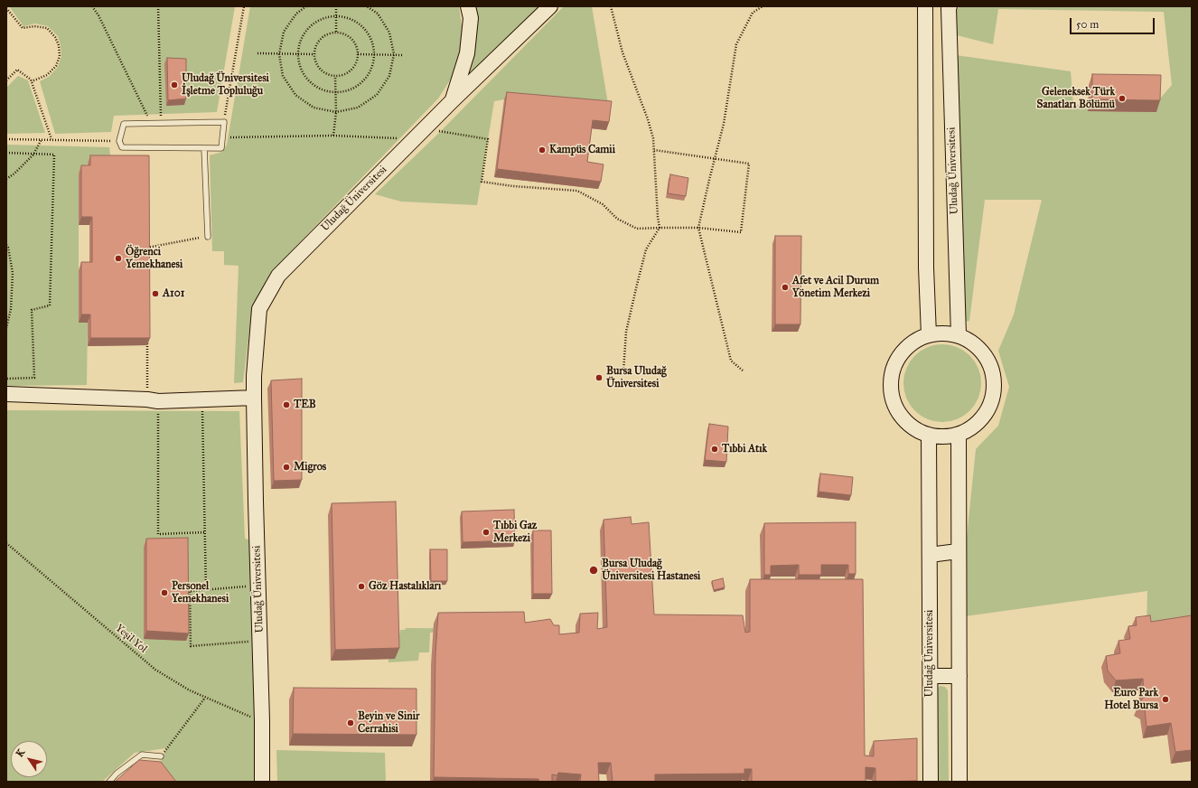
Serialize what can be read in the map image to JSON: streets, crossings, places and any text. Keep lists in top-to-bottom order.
{
  "streets": {
    "street": ["Uludağ Üniversitesi"],
    "path": ["Yeşil Yol"]
  },
  "crossings": [
    ["Uludağ Üniversitesi", "Yeşil Yol"]
  ],
  "places": [
    "Uludağ Üniversitesi İşletme Topluluğu",
    "Geleneksek Türk Sanatları Bölümü",
    "Kampüs Camii",
    "Öğrenci Yemekhanesi",
    "Afet ve Acil Durum Yönetim Merkezi",
    "A101",
    "Bursa Uludağ Üniversitesi",
    "TEB",
    "Tıbbi Atık",
    "Migros",
    "Tıbbi Gaz Merkezi",
    "Bursa Uludağ Üniversitesi Hastanesi",
    "Göz Hastalıkları",
    "Personel Yemekhanesi",
    "Euro Park Hotel Bursa",
    "Beyin ve Sinir Cerrahisi"
  ],
  "scale_bar": "50 m",
  "north": "top left"
}
